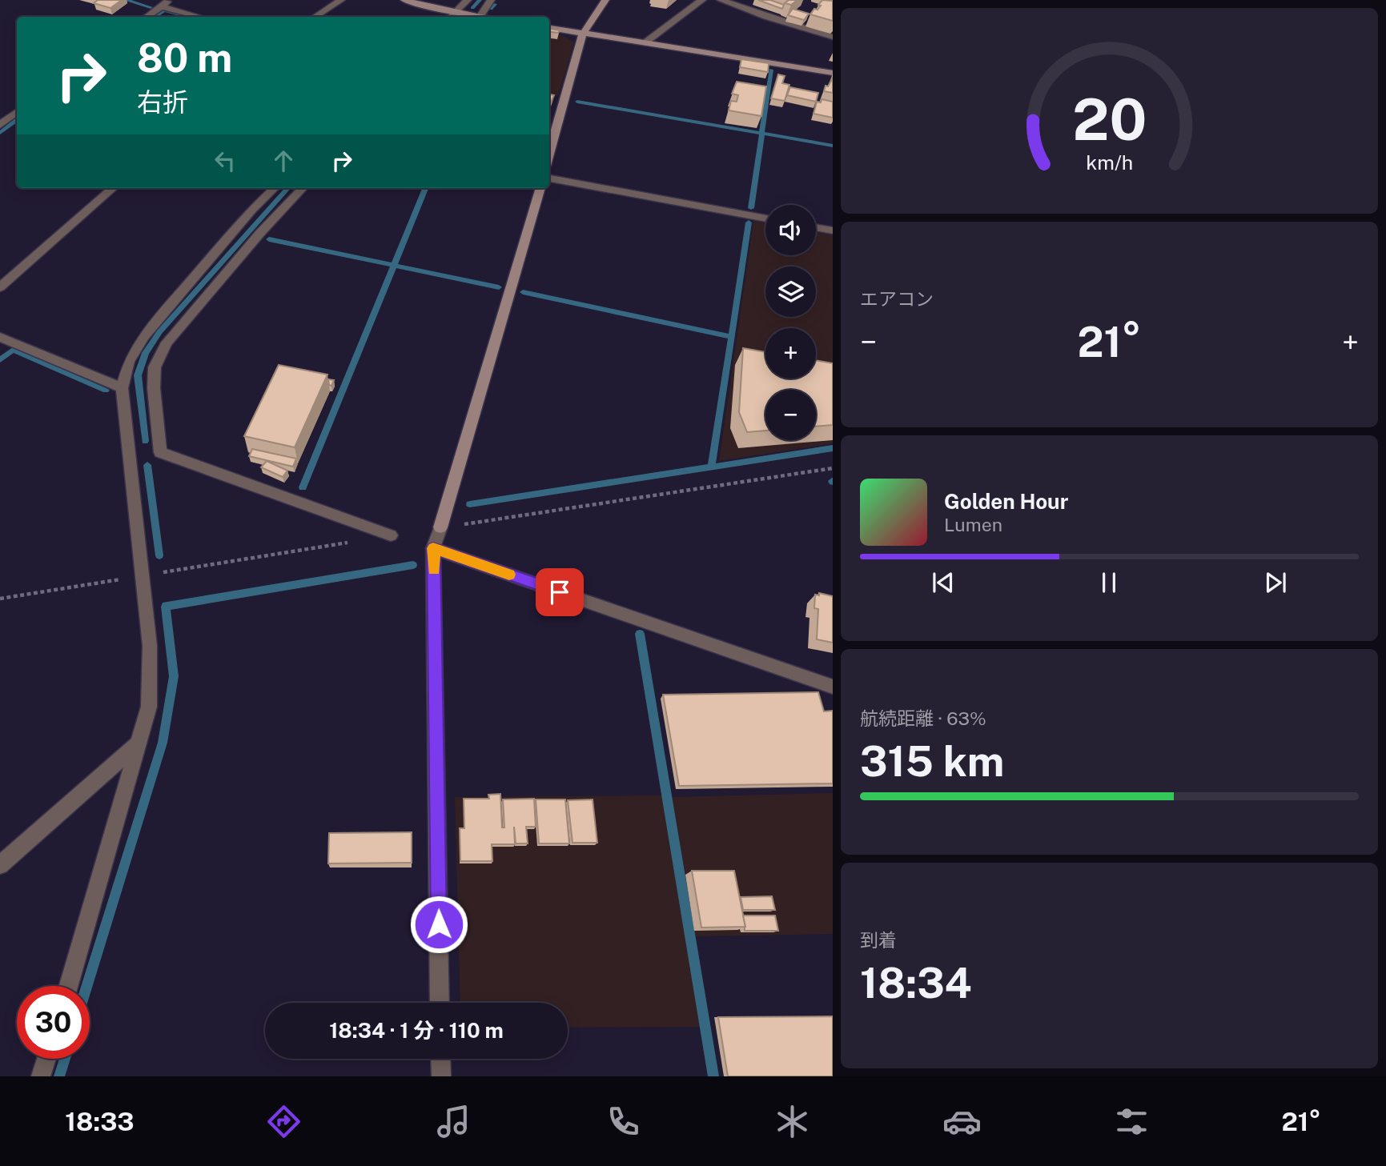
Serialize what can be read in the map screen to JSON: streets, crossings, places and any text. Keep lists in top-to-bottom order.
{
  "page": {
    "turn": ["80 m", "右折"],
    "map_buttons": ["+", "−"],
    "tile": [
      "エアコン",
      ["航続距離 · 63%", "315 km"],
      ["到着", "18:34"]
    ],
    "heat": ["−", "21°", "+"],
    "song": ["Golden Hour", "Lumen"],
    "limit": "30",
    "trip": "18:34 · 1 分 · 110 m",
    "tabs": ["18:33", "21°"],
    "gauge": ["20", "km/h"]
  }
}
